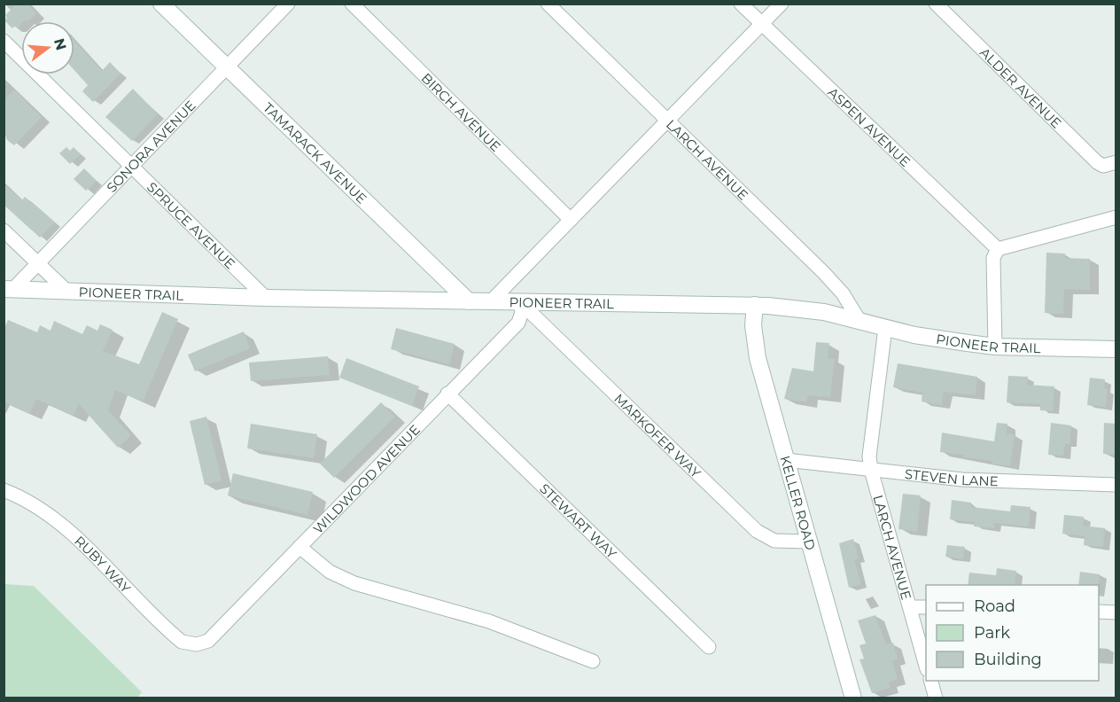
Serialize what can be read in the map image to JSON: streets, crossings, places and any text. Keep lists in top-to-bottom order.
{
  "streets": {
    "main road": ["TAMARACK AVENUE", "PIONEER TRAIL", "KELLER ROAD"],
    "street": [
      "ALDER AVENUE",
      "BIRCH AVENUE",
      "ASPEN AVENUE",
      "SONORA AVENUE",
      "LARCH AVENUE",
      "SPRUCE AVENUE",
      "MARKOFER WAY",
      "WILDWOOD AVENUE",
      "STEVEN LANE",
      "STEWART WAY",
      "RUBY WAY"
    ]
  },
  "crossings": [
    ["SONORA AVENUE", "TAMARACK AVENUE"],
    ["SONORA AVENUE", "SPRUCE AVENUE"],
    ["SONORA AVENUE", "PIONEER TRAIL"],
    ["TAMARACK AVENUE", "PIONEER TRAIL"],
    ["LARCH AVENUE", "PIONEER TRAIL"],
    ["LARCH AVENUE", "STEVEN LANE"],
    ["SPRUCE AVENUE", "PIONEER TRAIL"],
    ["PIONEER TRAIL", "MARKOFER WAY"],
    ["PIONEER TRAIL", "WILDWOOD AVENUE"],
    ["PIONEER TRAIL", "KELLER ROAD"],
    ["MARKOFER WAY", "WILDWOOD AVENUE"],
    ["MARKOFER WAY", "KELLER ROAD"],
    ["WILDWOOD AVENUE", "STEWART WAY"],
    ["WILDWOOD AVENUE", "RUBY WAY"],
    ["STEVEN LANE", "KELLER ROAD"]
  ],
  "legend": ["Road", "Park", "Building"],
  "north": "right"
}
